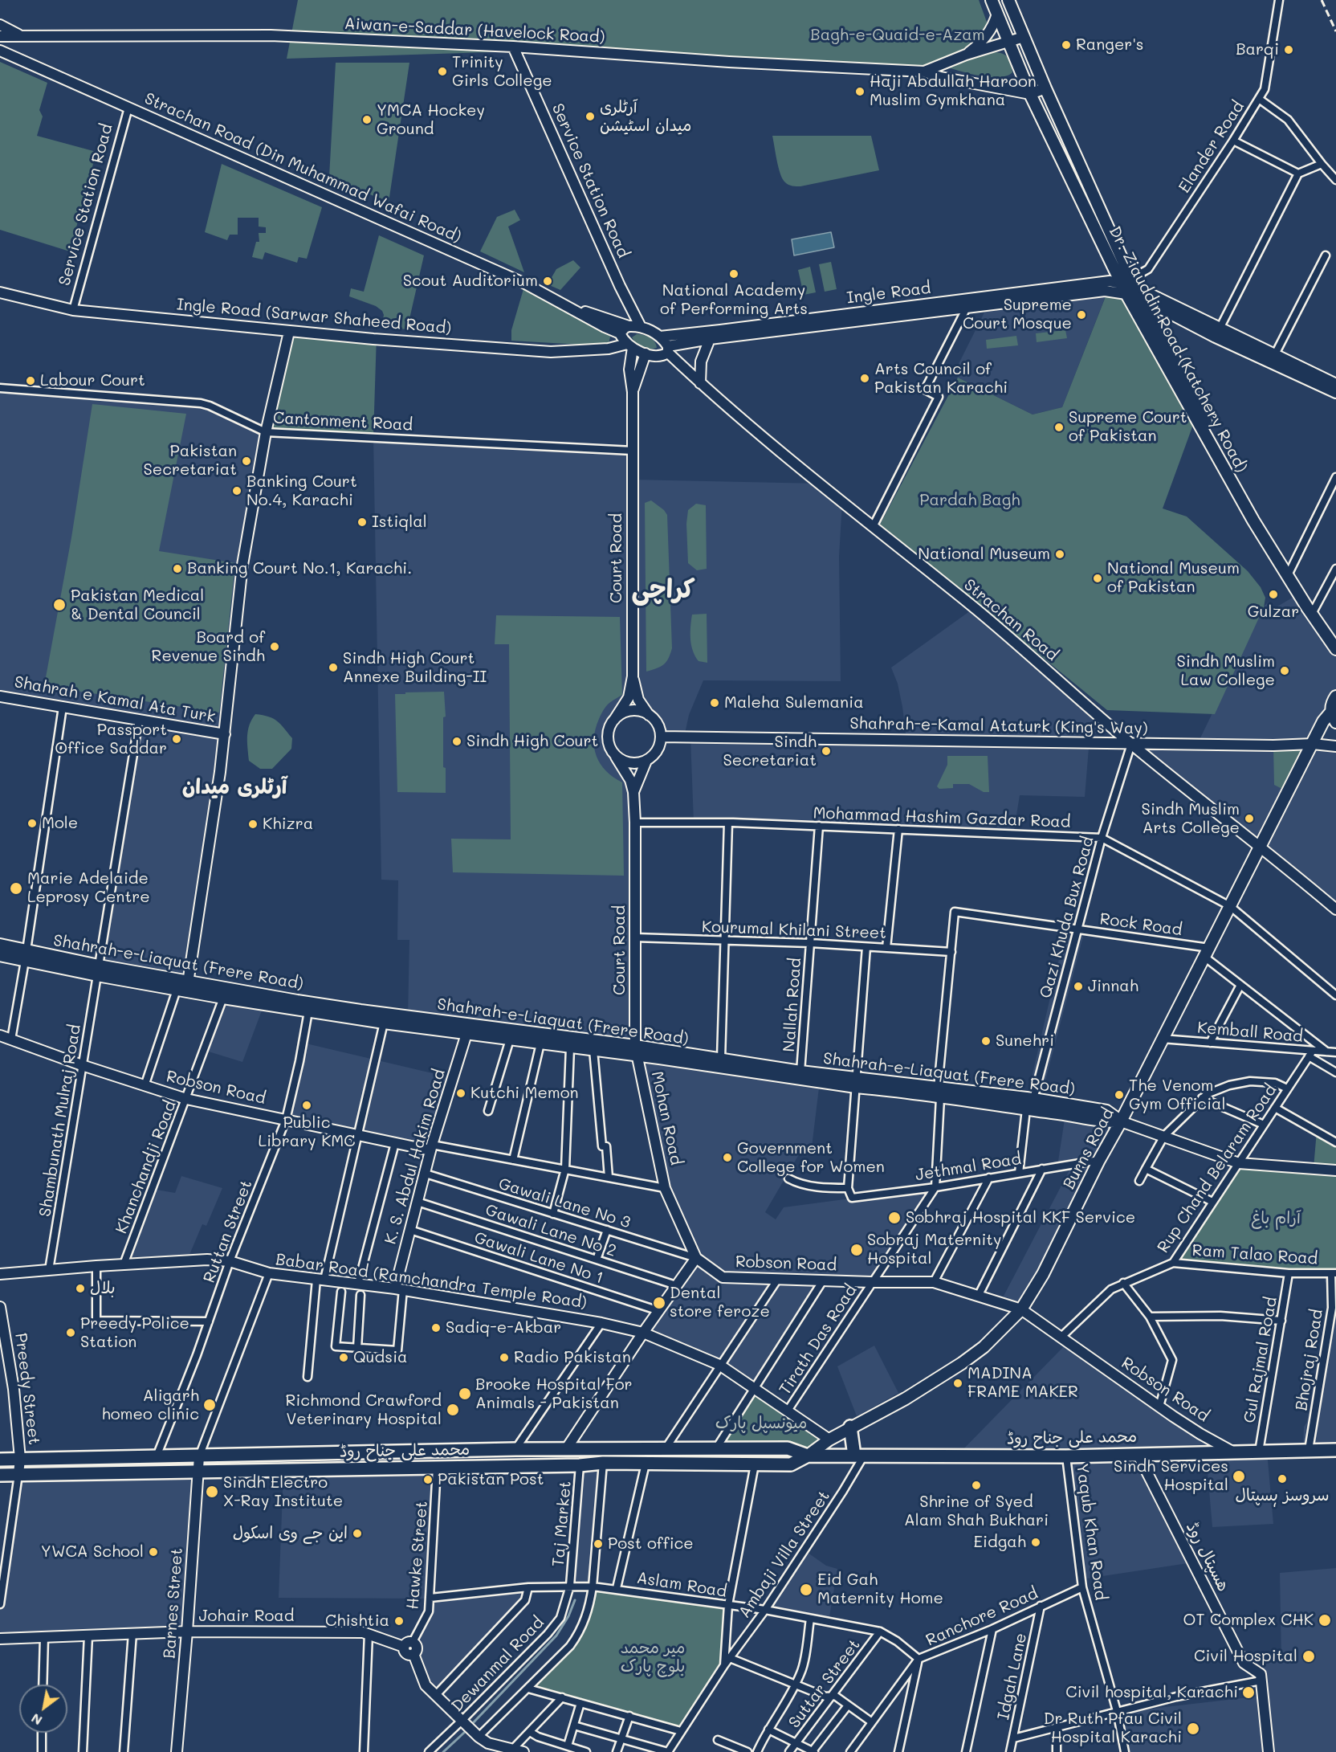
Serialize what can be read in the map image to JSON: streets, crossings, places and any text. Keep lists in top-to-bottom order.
{
  "streets": {
    "highway": ["محمد علی جناح روڈ"],
    "main road": [
      "Aiwan-e-Saddar (Havelock Road)",
      "Strachan Road (Din Muhammad Wafai Road)",
      "Service Station Road",
      "Ingle Road",
      "Ingle Road (Sarwar Shaheed Road)",
      "Dr. Ziauddin Road (Katchery Road)",
      "Court Road",
      "Strachan Road",
      "Shahrah e Kamal Ata Turk",
      "Shahrah-e-Kamal Ataturk (King's Way)",
      "Shahrah-e-Liaquat (Frere Road)",
      "Robson Road",
      "Mohan Road",
      "Burns Road",
      "K. S. Abdul Hakim Road",
      "Babar Road (Ramchandra Temple Road)",
      "Preedy Street",
      "ھسپتال روڈ",
      "Barnes Street",
      "Johair Road"
    ],
    "street": [
      "Elander Road",
      "Cantonment Road",
      "Mohammad Hashim Gazdar Road",
      "Qazi Khuda Bux Road",
      "Rock Road",
      "Kourumal Khilani Street",
      "Nallah Road",
      "Kemball Road",
      "Shambunath Mulraj Road",
      "Khanchandji Road",
      "Jethmal Road",
      "Rup Chand Belaram Road",
      "Gawali Lane No 3",
      "Gawali Lane No 2",
      "Ruttan Street",
      "Ram Talao Road",
      "Gawali Lane No 1",
      "Tirath Das Road",
      "Gul Rajmal Road",
      "Bhojraj Road",
      "Taj Market",
      "Yaqub Khan Road",
      "Ambaji Villa Street",
      "Hawke Street",
      "Aslam Road",
      "Ranchore Road",
      "Dewanmal Road",
      "Idgah Lane",
      "Suttar Street"
    ]
  },
  "crossings": [
    ["Aiwan-e-Saddar (Havelock Road)", "Service Station Road"],
    ["Aiwan-e-Saddar (Havelock Road)", "Dr. Ziauddin Road (Katchery Road)"],
    ["Elander Road", "Ingle Road"],
    ["Elander Road", "Dr. Ziauddin Road (Katchery Road)"],
    ["Strachan Road (Din Muhammad Wafai Road)", "Service Station Road"],
    ["Service Station Road", "Ingle Road (Sarwar Shaheed Road)"],
    ["Ingle Road", "Dr. Ziauddin Road (Katchery Road)"],
    ["Ingle Road", "Court Road"],
    ["Ingle Road", "Strachan Road"],
    ["Ingle Road (Sarwar Shaheed Road)", "Court Road"],
    ["Cantonment Road", "Court Road"],
    ["Court Road", "Shahrah-e-Kamal Ataturk (King's Way)"],
    ["Court Road", "Mohammad Hashim Gazdar Road"],
    ["Court Road", "Kourumal Khilani Street"],
    ["Court Road", "Shahrah-e-Liaquat (Frere Road)"],
    ["Court Road", "Mohan Road"],
    ["Strachan Road", "Shahrah-e-Kamal Ataturk (King's Way)"],
    ["Strachan Road", "Qazi Khuda Bux Road"],
    ["Strachan Road", "Burns Road"],
    ["Shahrah e Kamal Ata Turk", "Shambunath Mulraj Road"],
    ["Shahrah-e-Kamal Ataturk (King's Way)", "Qazi Khuda Bux Road"],
    ["Shahrah-e-Kamal Ataturk (King's Way)", "Burns Road"],
    ["Mohammad Hashim Gazdar Road", "Qazi Khuda Bux Road"],
    ["Mohammad Hashim Gazdar Road", "Nallah Road"],
    ["Mohammad Hashim Gazdar Road", "Burns Road"],
    ["Qazi Khuda Bux Road", "Rock Road"],
    ["Qazi Khuda Bux Road", "Shahrah-e-Liaquat (Frere Road)"],
    ["Rock Road", "Kourumal Khilani Street"],
    ["Rock Road", "Burns Road"],
    ["Kourumal Khilani Street", "Nallah Road"],
    ["Shahrah-e-Liaquat (Frere Road)", "Nallah Road"],
    ["Shahrah-e-Liaquat (Frere Road)", "Mohan Road"],
    ["Shahrah-e-Liaquat (Frere Road)", "Shambunath Mulraj Road"],
    ["Shahrah-e-Liaquat (Frere Road)", "Burns Road"],
    ["Shahrah-e-Liaquat (Frere Road)", "K. S. Abdul Hakim Road"],
    ["Shahrah-e-Liaquat (Frere Road)", "Khanchandji Road"],
    ["Shahrah-e-Liaquat (Frere Road)", "Rup Chand Belaram Road"],
    ["Shahrah-e-Liaquat (Frere Road)", "Ruttan Street"],
    ["Kemball Road", "Burns Road"],
    ["Kemball Road", "Rup Chand Belaram Road"],
    ["Robson Road", "Mohan Road"],
    ["Robson Road", "Shambunath Mulraj Road"],
    ["Robson Road", "Burns Road"],
    ["Robson Road", "K. S. Abdul Hakim Road"],
    ["Robson Road", "Khanchandji Road"],
    ["Robson Road", "Rup Chand Belaram Road"],
    ["Robson Road", "Gawali Lane No 3"],
    ["Robson Road", "Ruttan Street"],
    ["Robson Road", "Tirath Das Road"],
    ["Robson Road", "محمد علی جناح روڈ"],
    ["Shambunath Mulraj Road", "Babar Road (Ramchandra Temple Road)"],
    ["Burns Road", "Jethmal Road"],
    ["Burns Road", "Babar Road (Ramchandra Temple Road)"],
    ["Burns Road", "محمد علی جناح روڈ"],
    ["K. S. Abdul Hakim Road", "Gawali Lane No 3"],
    ["K. S. Abdul Hakim Road", "Gawali Lane No 2"],
    ["K. S. Abdul Hakim Road", "Gawali Lane No 1"],
    ["K. S. Abdul Hakim Road", "Babar Road (Ramchandra Temple Road)"],
    ["Khanchandji Road", "Babar Road (Ramchandra Temple Road)"],
    ["Jethmal Road", "Tirath Das Road"],
    ["Rup Chand Belaram Road", "Ram Talao Road"],
    ["Ruttan Street", "Babar Road (Ramchandra Temple Road)"],
    ["Ruttan Street", "محمد علی جناح روڈ"],
    ["Ram Talao Road", "Gul Rajmal Road"],
    ["Ram Talao Road", "Bhojraj Road"],
    ["Babar Road (Ramchandra Temple Road)", "Tirath Das Road"],
    ["Gul Rajmal Road", "محمد علی جناح روڈ"],
    ["Bhojraj Road", "محمد علی جناح روڈ"],
    ["Preedy Street", "محمد علی جناح روڈ"],
    ["محمد علی جناح روڈ", "Taj Market"],
    ["محمد علی جناح روڈ", "Yaqub Khan Road"],
    ["محمد علی جناح روڈ", "Ambaji Villa Street"],
    ["محمد علی جناح روڈ", "Hawke Street"],
    ["محمد علی جناح روڈ", "ھسپتال روڈ"],
    ["محمد علی جناح روڈ", "Barnes Street"],
    ["Taj Market", "Aslam Road"],
    ["Taj Market", "Dewanmal Road"],
    ["Yaqub Khan Road", "Ranchore Road"],
    ["Ambaji Villa Street", "Aslam Road"],
    ["Hawke Street", "Aslam Road"],
    ["Hawke Street", "Johair Road"],
    ["Aslam Road", "Ranchore Road"],
    ["Aslam Road", "Dewanmal Road"],
    ["Aslam Road", "Suttar Street"],
    ["Barnes Street", "Johair Road"],
    ["Ranchore Road", "Idgah Lane"]
  ],
  "districts": ["کراچی", "آرٹلری میدان"],
  "parks": [
    "Bagh-e-Quaid-e-Azam",
    "Pardah Bagh",
    "آرام باغ",
    "میونسپل پارک",
    "میر محمد بلوچ پارک"
  ],
  "places": [
    "Ranger's",
    "Barqi",
    "Trinity Girls College",
    "Haji Abdullah Haroon Muslim Gymkhana",
    "آرٹلری میدان اسٹیشن",
    "YMCA Hockey Ground",
    "National Academy of Performing Arts",
    "Scout Auditorium",
    "Supreme Court Mosque",
    "Arts Council of Pakistan Karachi",
    "Labour Court",
    "Supreme Court of Pakistan",
    "Pakistan Secretariat",
    "Banking Court No.4, Karachi",
    "Istiqlal",
    "National Museum",
    "Banking Court No.1, Karachi.",
    "National Museum of Pakistan",
    "Gulzar",
    "Pakistan Medical & Dental Council",
    "Board of Revenue Sindh",
    "Sindh High Court Annexe Building-II",
    "Sindh Muslim Law College",
    "Maleha Sulemania",
    "Passport Office Saddar",
    "Sindh High Court",
    "Sindh Secretariat",
    "Sindh Muslim Arts College",
    "Mole",
    "Khizra",
    "Marie Adelaide Leprosy Centre",
    "Jinnah",
    "Sunehri",
    "Kutchi Memon",
    "The Venom Gym Official",
    "Public Library KMC",
    "Government College for Women",
    "Sobhraj Hospital KKF Service",
    "Sobraj Maternity Hospital",
    "بلال",
    "Dental store feroze",
    "Sadiq-e-Akbar",
    "Preedy Police Station",
    "Qudsia",
    "Radio Pakistan",
    "MADINA FRAME MAKER",
    "Brooke Hospital For Animals - Pakistan",
    "Aligarh homeo clinic",
    "Richmond Crawford Veterinary Hospital",
    "Sindh Services Hospital",
    "سروسز ہسپتال",
    "Pakistan Post",
    "Shrine of Syed Alam Shah Bukhari",
    "Sindh Electro X-Ray Institute",
    "این جے وی اسکول",
    "Eidgah",
    "Post office",
    "YWCA School",
    "Eid Gah Maternity Home",
    "OT Complex CHK",
    "Chishtia",
    "Civil Hospital",
    "Civil hospital, Karachi",
    "Dr Ruth Pfau Civil Hospital Karachi"
  ],
  "north": "bottom left"
}
